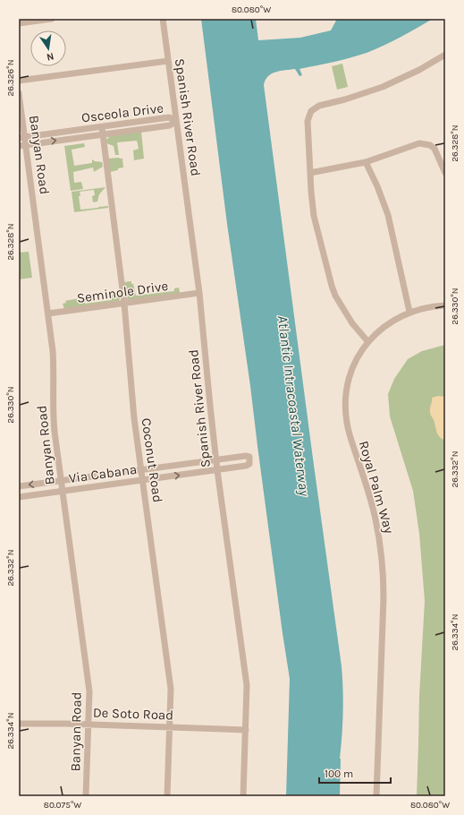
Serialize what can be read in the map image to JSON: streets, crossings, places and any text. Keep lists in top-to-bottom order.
{
  "streets": {
    "street": [
      "Osceola Drive",
      "Spanish River Road",
      "Banyan Road",
      "Seminole Drive",
      "Coconut Road",
      "Via Cabana",
      "Royal Palm Way",
      "De Soto Road"
    ]
  },
  "crossings": [
    ["Osceola Drive", "Spanish River Road"],
    ["Osceola Drive", "Banyan Road"],
    ["Osceola Drive", "Coconut Road"],
    ["Spanish River Road", "Seminole Drive"],
    ["Spanish River Road", "Via Cabana"],
    ["Spanish River Road", "De Soto Road"],
    ["Banyan Road", "Seminole Drive"],
    ["Banyan Road", "Via Cabana"],
    ["Banyan Road", "De Soto Road"],
    ["Seminole Drive", "Coconut Road"],
    ["Coconut Road", "Via Cabana"],
    ["Coconut Road", "De Soto Road"]
  ],
  "water": ["Atlantic Intracoastal Waterway"],
  "scale_bar": "100 m",
  "north": "bottom",
  "coordinates": [
    "80.080°W",
    "26.326°N",
    "26.328°N",
    "26.330°N",
    "26.332°N",
    "26.334°N",
    "80.075°W"
  ]
}
